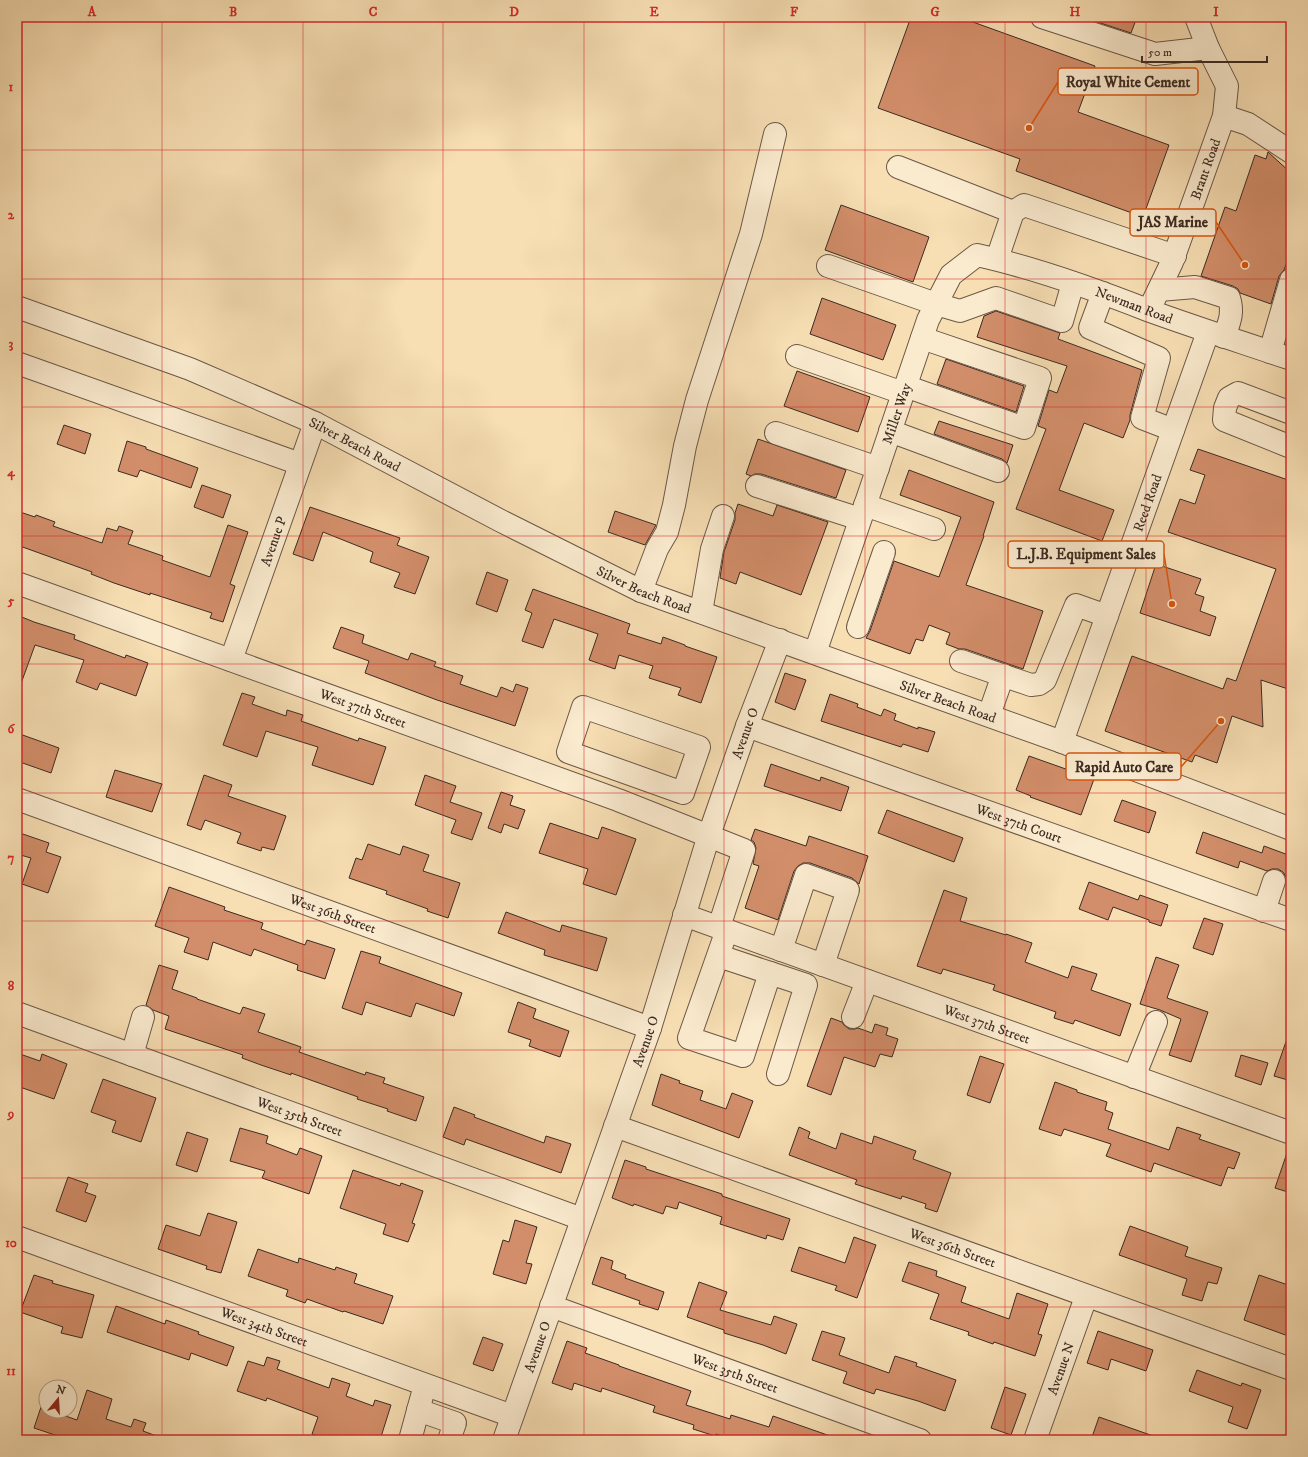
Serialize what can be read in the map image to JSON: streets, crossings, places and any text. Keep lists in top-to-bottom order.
{
  "streets": {
    "street": [
      "Brant Road",
      "Newman Road",
      "Miller Way",
      "Silver Beach Road",
      "Reed Road",
      "Avenue P",
      "West 37th Street",
      "Avenue O",
      "West 37th Court",
      "West 36th Street",
      "West 35th Street",
      "West 34th Street",
      "Avenue N"
    ]
  },
  "crossings": [
    ["Brant Road", "Newman Road"],
    ["Brant Road", "Reed Road"],
    ["Newman Road", "Miller Way"],
    ["Newman Road", "Reed Road"],
    ["Silver Beach Road", "Reed Road"],
    ["Silver Beach Road", "Avenue P"],
    ["Silver Beach Road", "Avenue O"],
    ["Avenue P", "West 37th Street"],
    ["West 37th Street", "Avenue O"],
    ["Avenue O", "West 37th Court"],
    ["Avenue O", "West 36th Street"],
    ["Avenue O", "West 35th Street"],
    ["Avenue O", "West 34th Street"],
    ["West 36th Street", "Avenue N"]
  ],
  "places": [
    "Royal White Cement",
    "JAS Marine",
    "L.J.B. Equipment Sales",
    "Rapid Auto Care"
  ],
  "scale_bar": "50 m",
  "north": "top",
  "grid": {
    "columns": [
      "A",
      "B",
      "C",
      "D",
      "E",
      "F",
      "G",
      "H",
      "I"
    ],
    "rows": [
      "1",
      "2",
      "3",
      "4",
      "5",
      "6",
      "7",
      "8",
      "9",
      "10",
      "11"
    ]
  }
}
